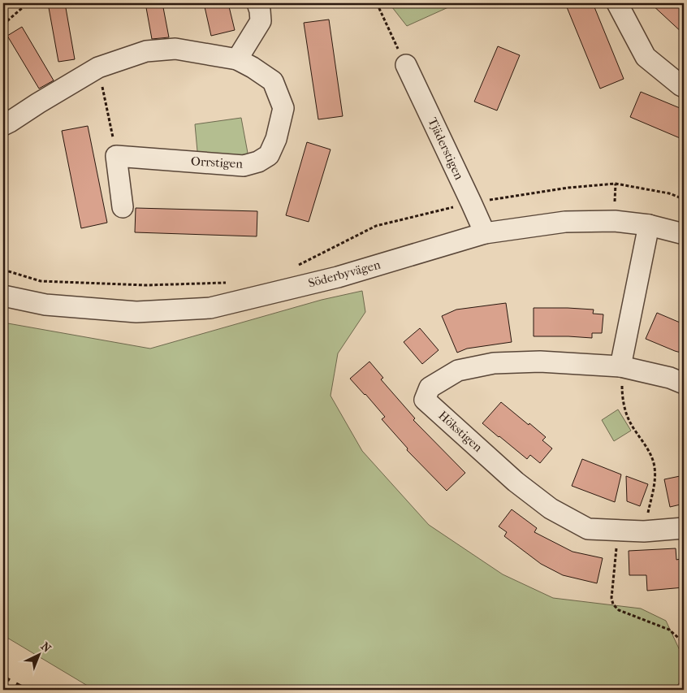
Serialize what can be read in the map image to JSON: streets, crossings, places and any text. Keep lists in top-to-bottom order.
{
  "streets": {
    "street": [
      "Tjäderstigen",
      "Orrstigen",
      "Söderbyvägen",
      "Hökstigen"
    ]
  },
  "crossings": [
    ["Tjäderstigen", "Söderbyvägen"]
  ],
  "north": "top right"
}
